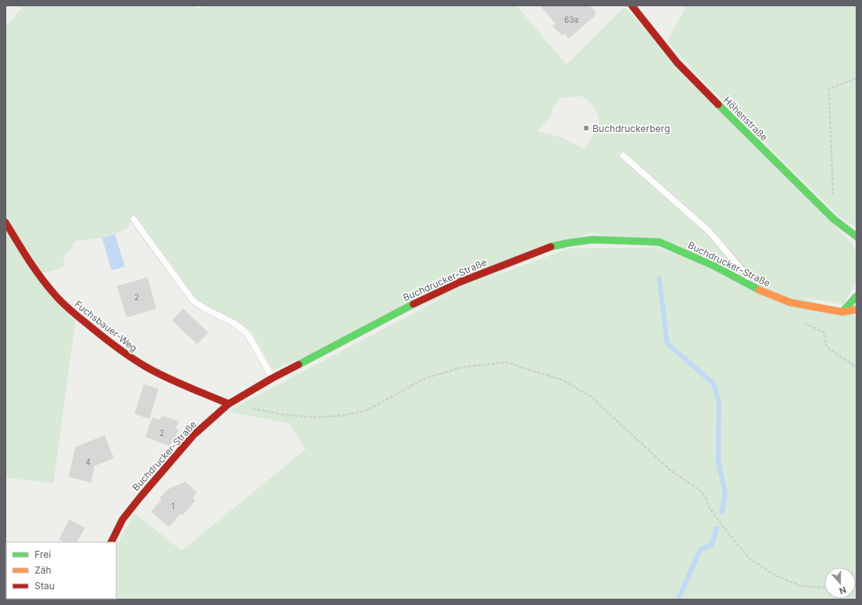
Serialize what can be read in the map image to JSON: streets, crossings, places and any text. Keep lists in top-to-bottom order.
{
  "streets": {
    "street": ["Höhenstraße", "Buchdrucker-Straße", "Fuchsbauer-Weg"]
  },
  "crossings": [
    ["Buchdrucker-Straße", "Fuchsbauer-Weg"]
  ],
  "places": ["Buchdruckerberg"],
  "house_numbers": [
    "63a",
    "2",
    "2",
    "4",
    "1"
  ],
  "legend": ["Frei", "Zäh", "Stau"],
  "north": "bottom"
}
